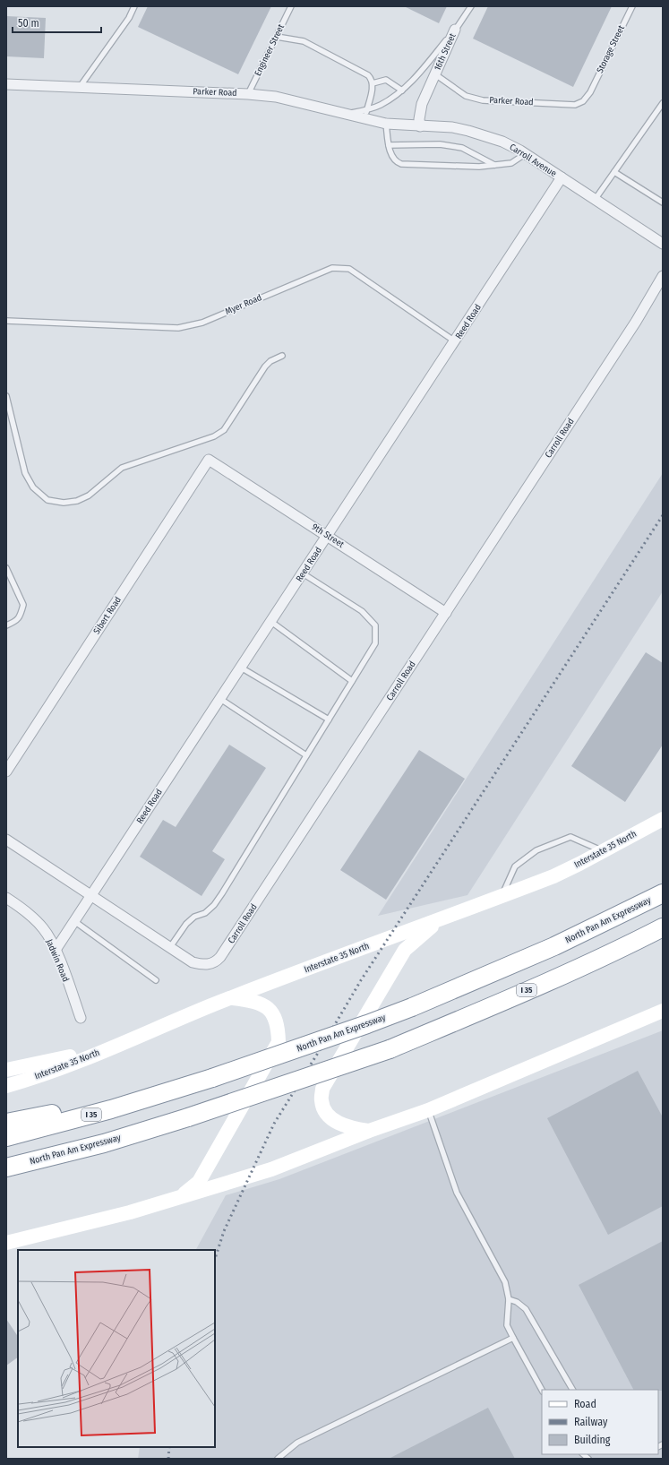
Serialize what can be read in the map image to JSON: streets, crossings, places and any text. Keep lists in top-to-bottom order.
{
  "streets": {
    "highway": ["North Pan Am Expressway", "I 35"],
    "main road": ["Interstate 35 North"],
    "street": [
      "16th Street",
      "Parker Road",
      "Carroll Avenue",
      "Reed Road",
      "Carroll Road",
      "9th Street",
      "Sibert Road",
      "Jadwin Road"
    ],
    "lane": ["Storage Street", "Engineer Street", "Myer Road"]
  },
  "crossings": [
    ["Storage Street", "Parker Road"],
    ["Engineer Street", "Parker Road"],
    ["16th Street", "Parker Road"],
    ["Parker Road", "Carroll Avenue"],
    ["Carroll Avenue", "Reed Road"],
    ["Myer Road", "Reed Road"],
    ["Reed Road", "Carroll Road"],
    ["Reed Road", "9th Street"],
    ["Reed Road", "Jadwin Road"],
    ["Carroll Road", "9th Street"],
    ["9th Street", "Sibert Road"]
  ],
  "legend": ["Road", "Railway", "Building"],
  "scale_bar": "50 m"
}
